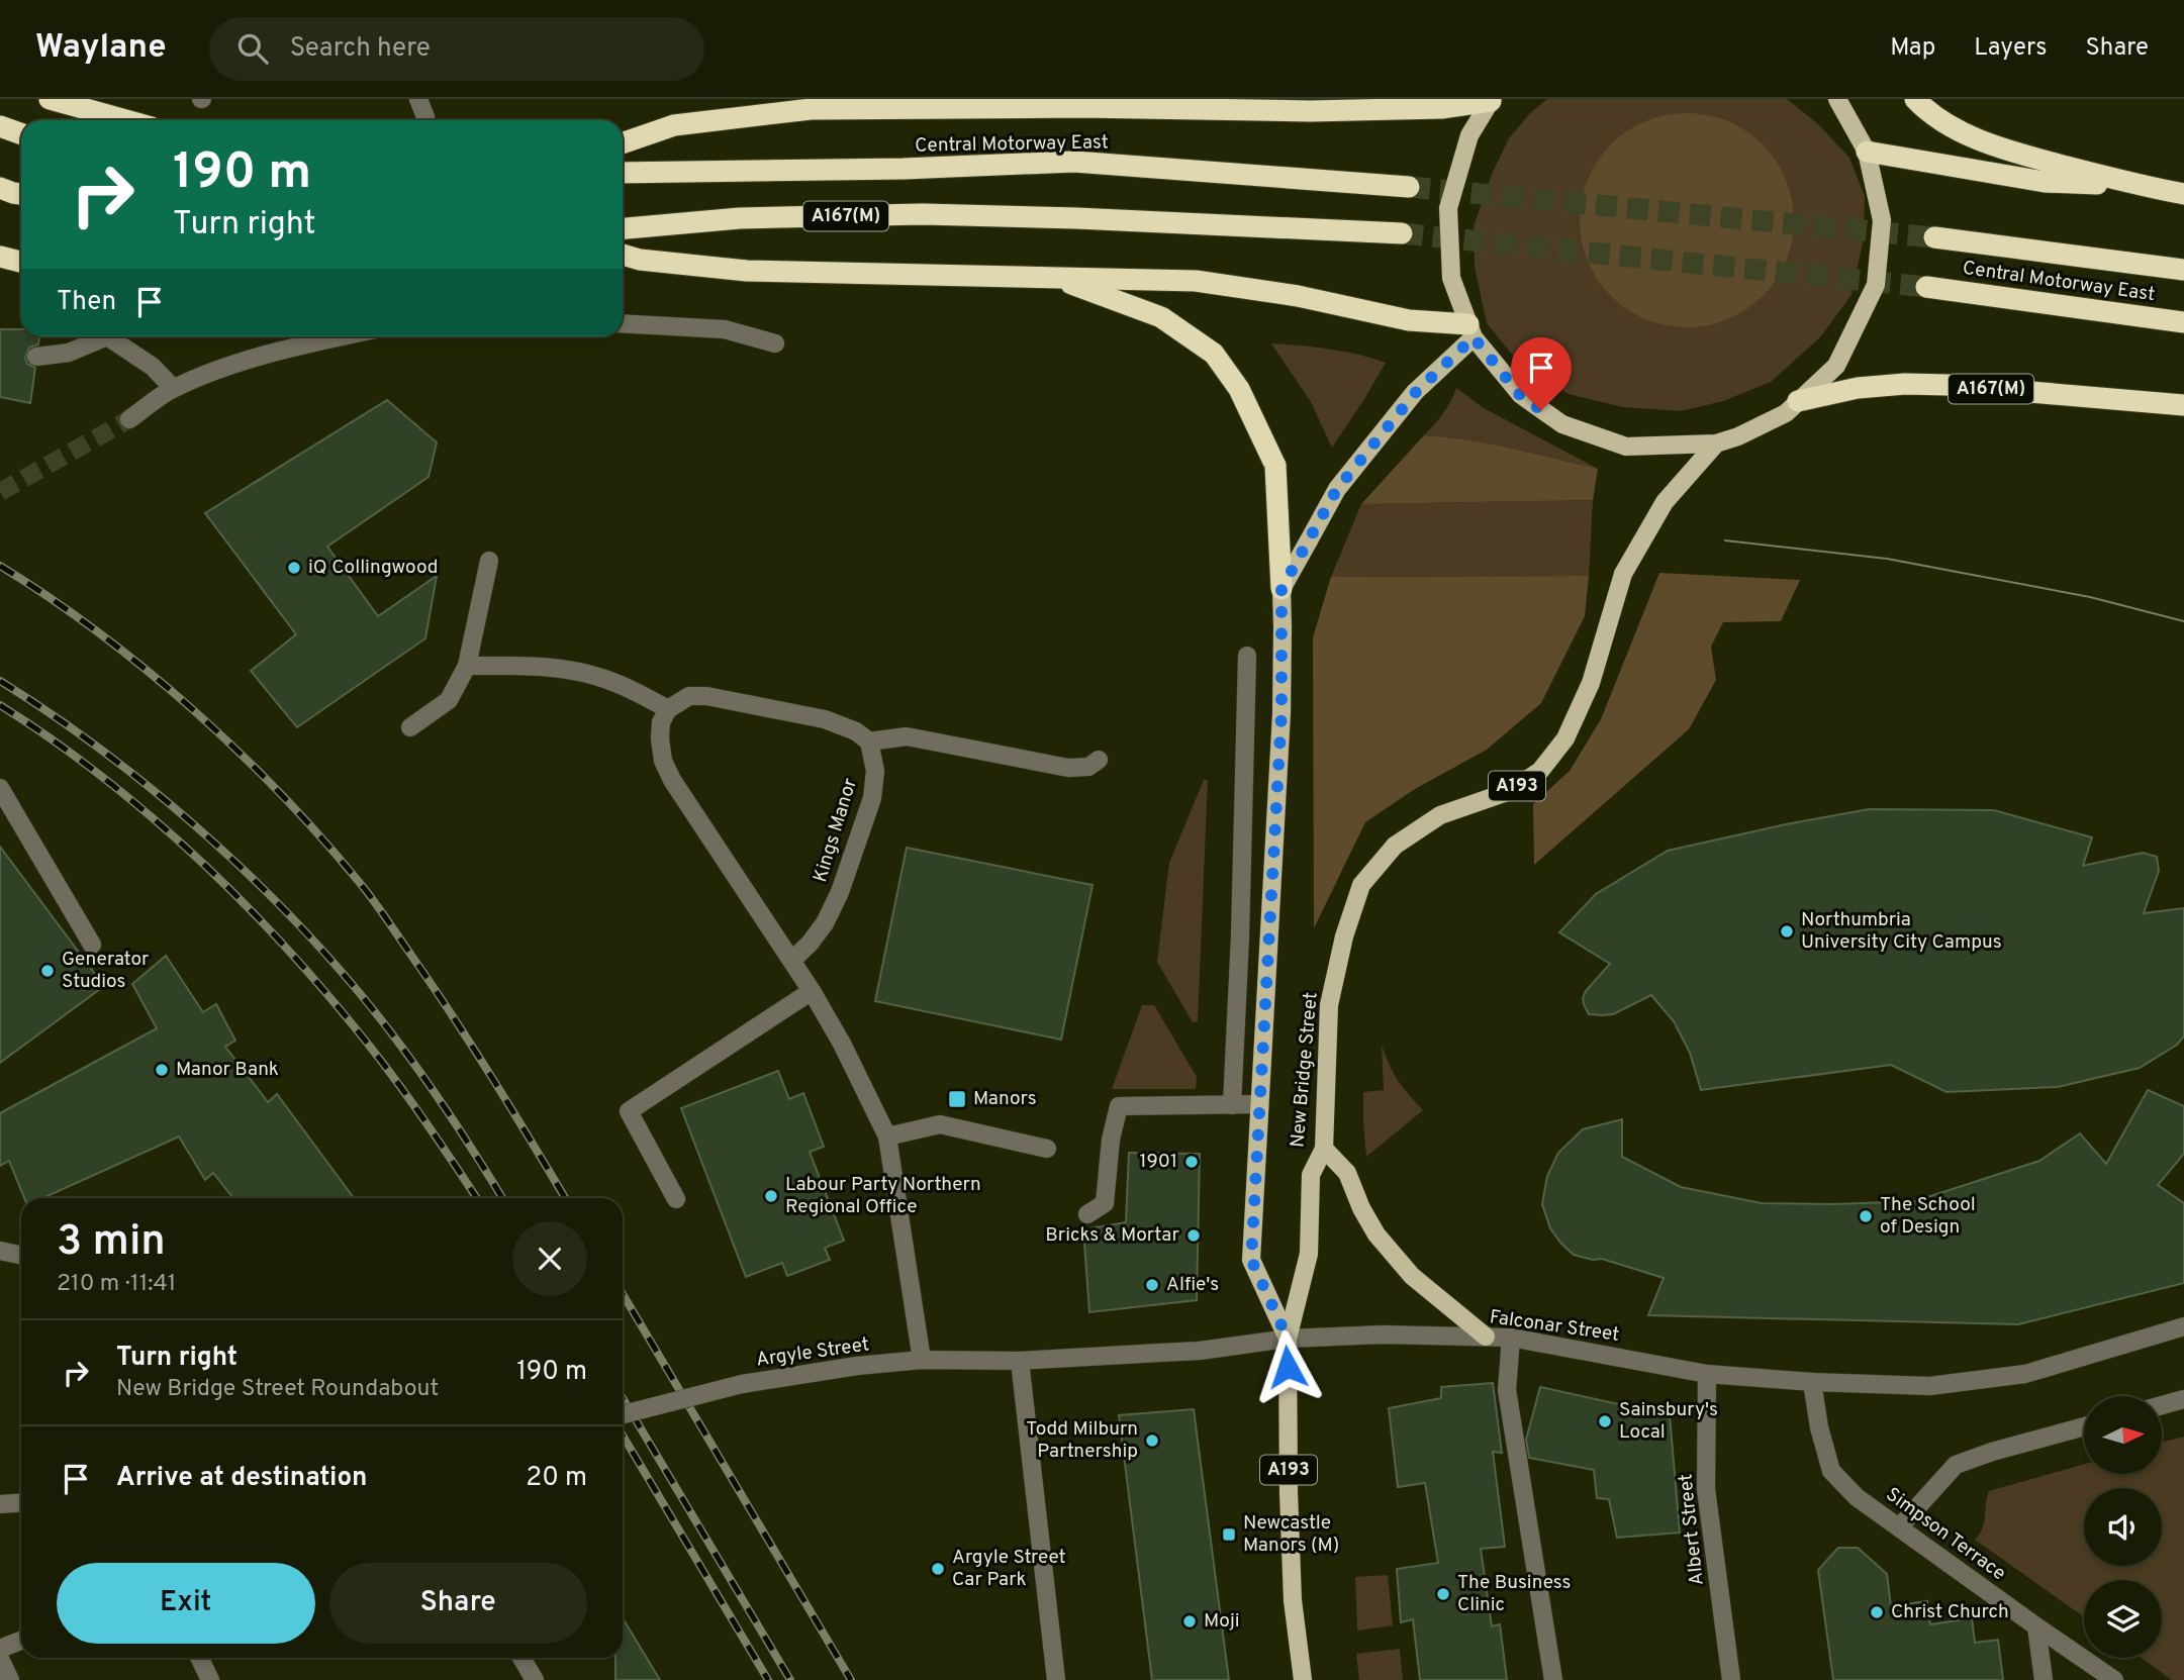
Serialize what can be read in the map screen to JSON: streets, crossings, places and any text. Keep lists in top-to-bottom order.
{
  "streets": {
    "highway": ["Central Motorway East", "A167(M)"],
    "main road": ["A193", "New Bridge Street"],
    "street": [
      "Kings Manor",
      "Falconar Street",
      "Argyle Street",
      "Albert Street",
      "Simpson Terrace"
    ]
  },
  "crossings": [
    ["A193", "New Bridge Street"],
    ["A193", "Falconar Street"],
    ["A193", "Argyle Street"],
    ["New Bridge Street", "Falconar Street"],
    ["New Bridge Street", "Argyle Street"],
    ["Falconar Street", "Argyle Street"],
    ["Falconar Street", "Albert Street"],
    ["Falconar Street", "Simpson Terrace"]
  ],
  "places": {
    "other": [
      "iQ Collingwood",
      "Northumbria University City Campus",
      "Generator Studios",
      "Manor Bank",
      "1901",
      "Labour Party Northern Regional Office",
      "The School of Design",
      "Bricks & Mortar",
      "Alfie's",
      "Sainsbury's Local",
      "Todd Milburn Partnership",
      "Argyle Street Car Park",
      "The Business Clinic",
      "Christ Church",
      "Moji"
    ],
    "transit": ["Manors", "Newcastle Manors (M)"]
  },
  "north": "right",
  "page": {
    "header": "Waylane",
    "search": "Search here",
    "nav": ["Map", "Layers", "Share"],
    "turn": ["190 m", "Turn right"],
    "then": "Then",
    "heading": ["3 min", "210 m · 11:41"],
    "list": [
      {
        "name": "Turn right",
        "note": "New Bridge Street Roundabout",
        "value": "190 m"
      },
      {
        "name": "Arrive at destination",
        "value": "20 m"
      }
    ],
    "buttons": ["Exit", "Share"]
  }
}
